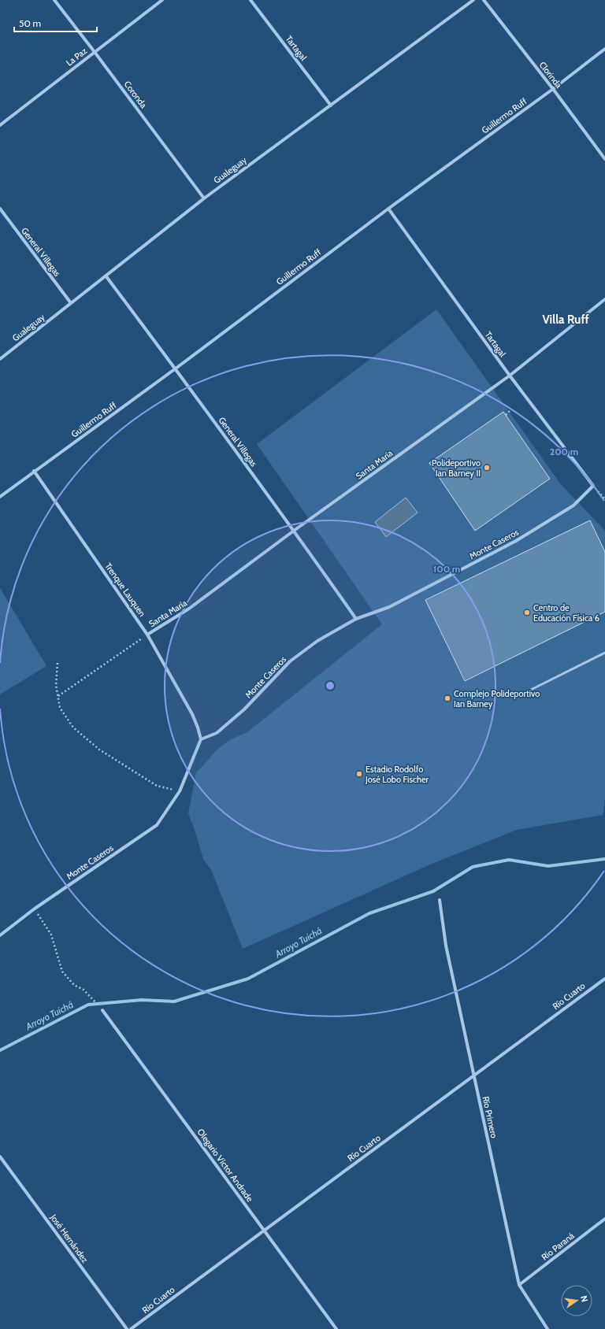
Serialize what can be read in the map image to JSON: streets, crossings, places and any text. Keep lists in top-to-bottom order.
{
  "streets": {
    "street": [
      "Tartagal",
      "La Paz",
      "Clorinda",
      "Coronda",
      "Guillermo Ruff",
      "Gualeguay",
      "General Villegas",
      "Santa María",
      "Monte Caseros",
      "Trenque Lauquen",
      "Río Cuarto",
      "Río Primero",
      "Olegario Víctor Andrade",
      "José Hernández",
      "Río Paraná"
    ]
  },
  "crossings": [
    ["Tartagal", "Guillermo Ruff"],
    ["Tartagal", "Gualeguay"],
    ["Tartagal", "Santa María"],
    ["Tartagal", "Monte Caseros"],
    ["La Paz", "Coronda"],
    ["Clorinda", "Guillermo Ruff"],
    ["Coronda", "Gualeguay"],
    ["Guillermo Ruff", "General Villegas"],
    ["Guillermo Ruff", "Trenque Lauquen"],
    ["Gualeguay", "General Villegas"],
    ["General Villegas", "Santa María"],
    ["General Villegas", "Monte Caseros"],
    ["Santa María", "Trenque Lauquen"],
    ["Monte Caseros", "Trenque Lauquen"],
    ["Río Cuarto", "Río Primero"],
    ["Río Cuarto", "Olegario Víctor Andrade"],
    ["Río Primero", "Río Paraná"]
  ],
  "districts": ["Villa Ruff"],
  "water": ["Arroyo Tuichá"],
  "places": [
    "Polideportivo Ian Barney II",
    "Centro de Educación Física 6",
    "Complejo Polideportivo Ian Barney",
    "Estadio Rodolfo José Lobo Fischer"
  ],
  "scale_bar": "50 m",
  "north": "right",
  "rings": ["200 m", "100 m"]
}
